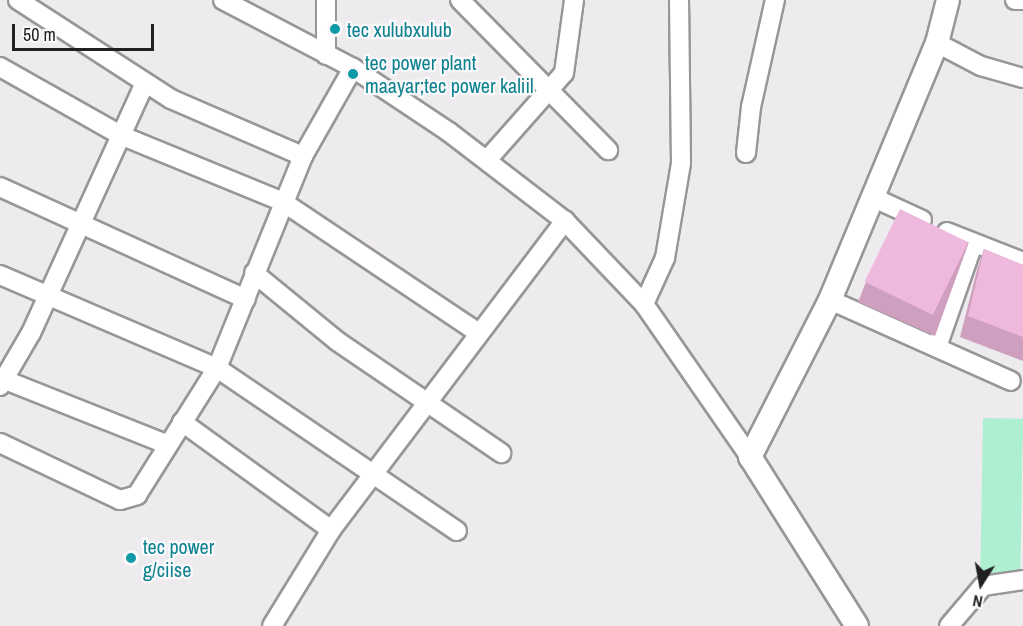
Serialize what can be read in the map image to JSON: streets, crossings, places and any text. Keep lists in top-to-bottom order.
{
  "places": ["tec xulubxulub", "tec power plant maayar;tec power kaliil", "tec power g/ciise"],
  "scale_bar": "50 m",
  "north": "bottom"
}
